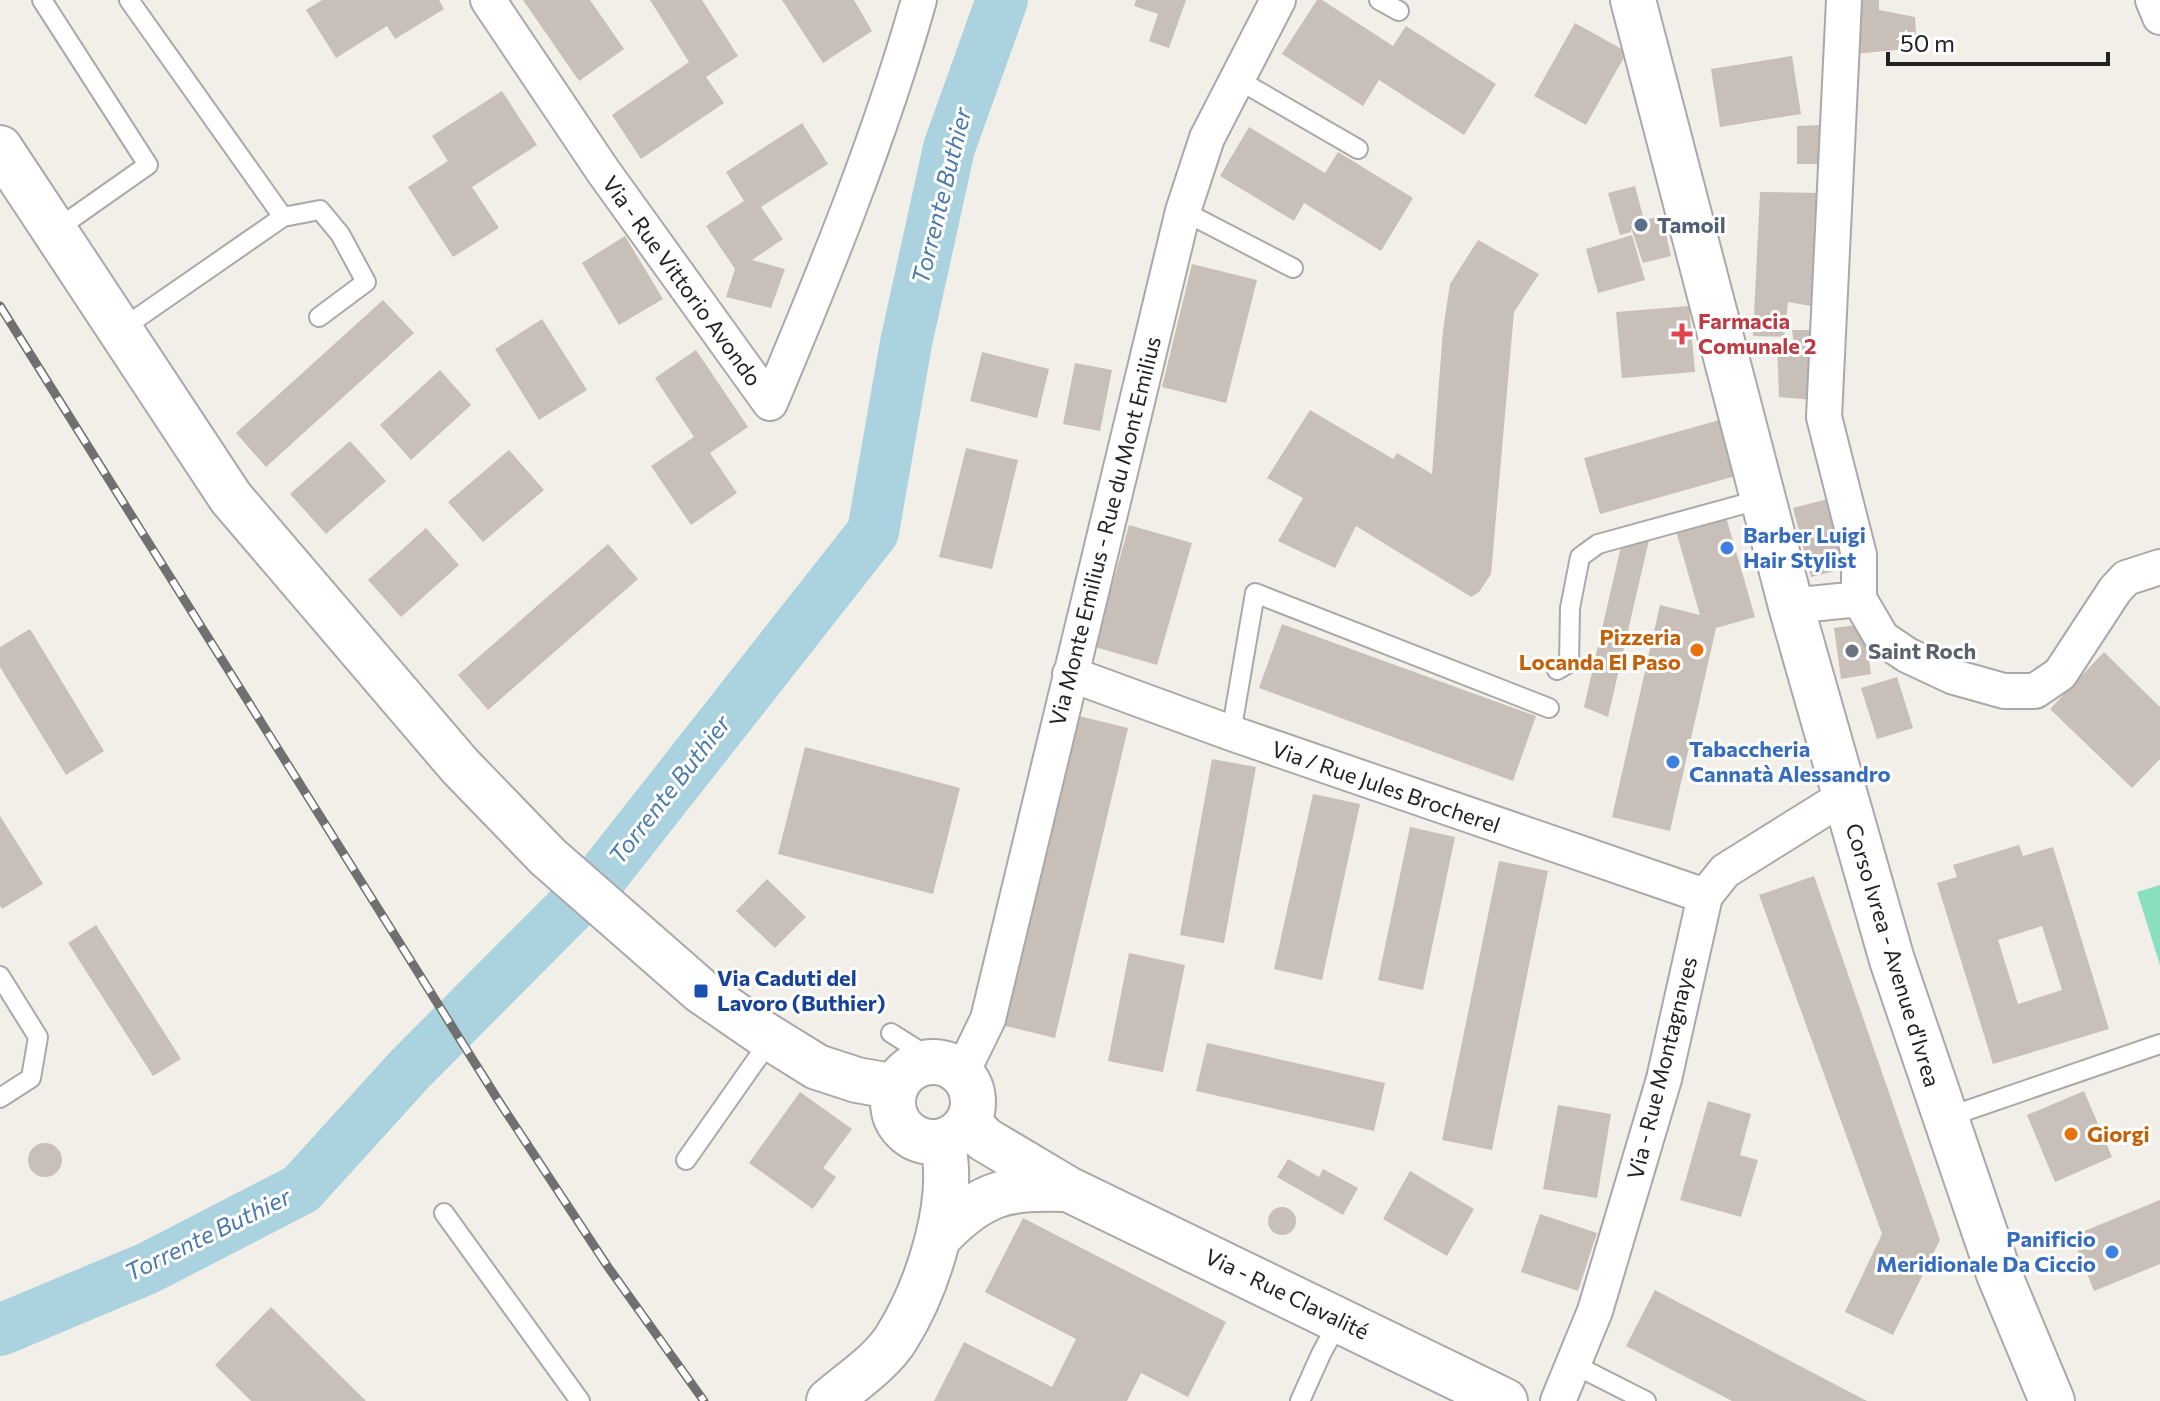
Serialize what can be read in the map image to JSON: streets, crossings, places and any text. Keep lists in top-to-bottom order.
{
  "streets": {
    "street": [
      "Via - Rue Vittorio Avondo",
      "Via Monte Emilius - Rue du Mont Emilius",
      "Via / Rue Jules Brocherel",
      "Corso Ivrea - Avenue d'Ivrea",
      "Via - Rue Montagnayes",
      "Via - Rue Clavalité"
    ]
  },
  "crossings": [
    ["Via Monte Emilius - Rue du Mont Emilius", "Via / Rue Jules Brocherel"],
    ["Via Monte Emilius - Rue du Mont Emilius", "Via - Rue Clavalité"],
    ["Via / Rue Jules Brocherel", "Via - Rue Montagnayes"],
    ["Corso Ivrea - Avenue d'Ivrea", "Via - Rue Montagnayes"]
  ],
  "water": ["Torrente Buthier"],
  "places": {
    "other": [
      "Tamoil",
      "Barber Luigi Hair Stylist",
      "Pizzeria Locanda El Paso",
      "Saint Roch",
      "Tabaccheria Cannatà Alessandro",
      "Giorgi",
      "Panificio Meridionale Da Ciccio"
    ],
    "health": ["Farmacia Comunale 2"],
    "transit": ["Via Caduti del Lavoro (Buthier)"]
  },
  "scale_bar": "50 m"
}
